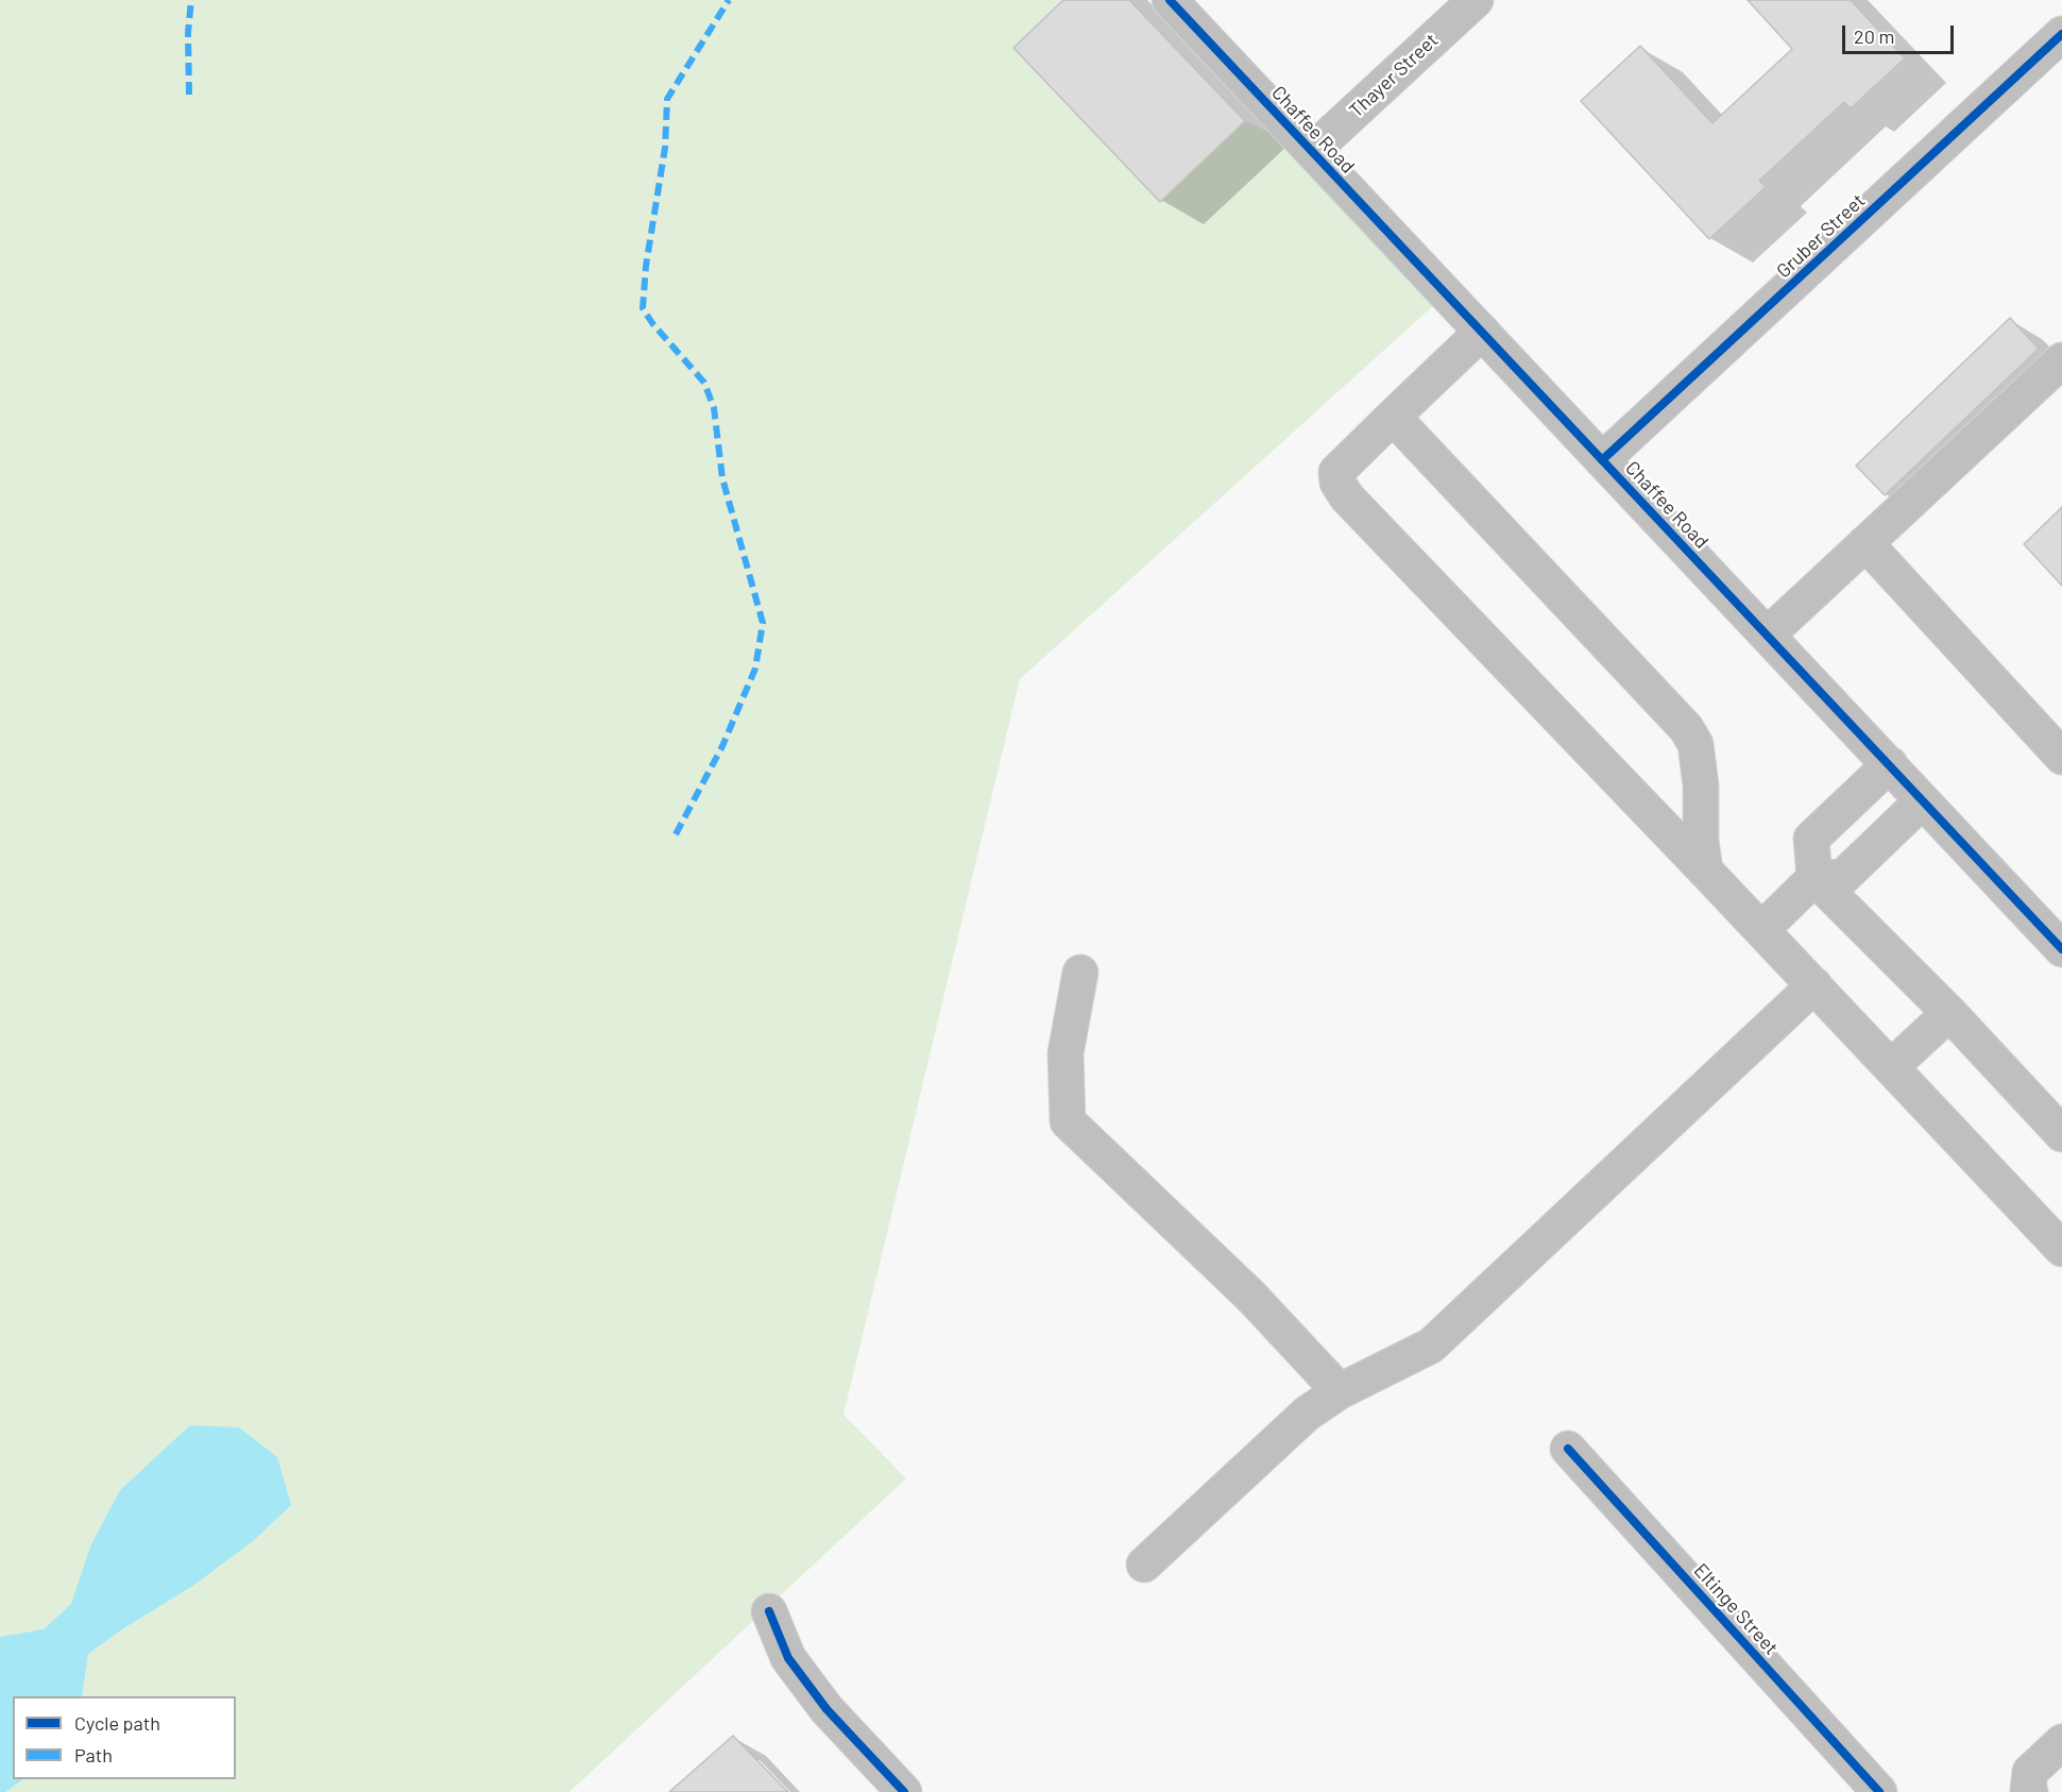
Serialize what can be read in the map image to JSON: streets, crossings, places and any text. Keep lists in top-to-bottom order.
{
  "streets": {
    "street": [
      "Thayer Street",
      "Chaffee Road",
      "Gruber Street",
      "Eltinge Street"
    ]
  },
  "crossings": [
    ["Thayer Street", "Chaffee Road"],
    ["Chaffee Road", "Gruber Street"]
  ],
  "legend": ["Cycle path", "Path"],
  "scale_bar": "20 m"
}
